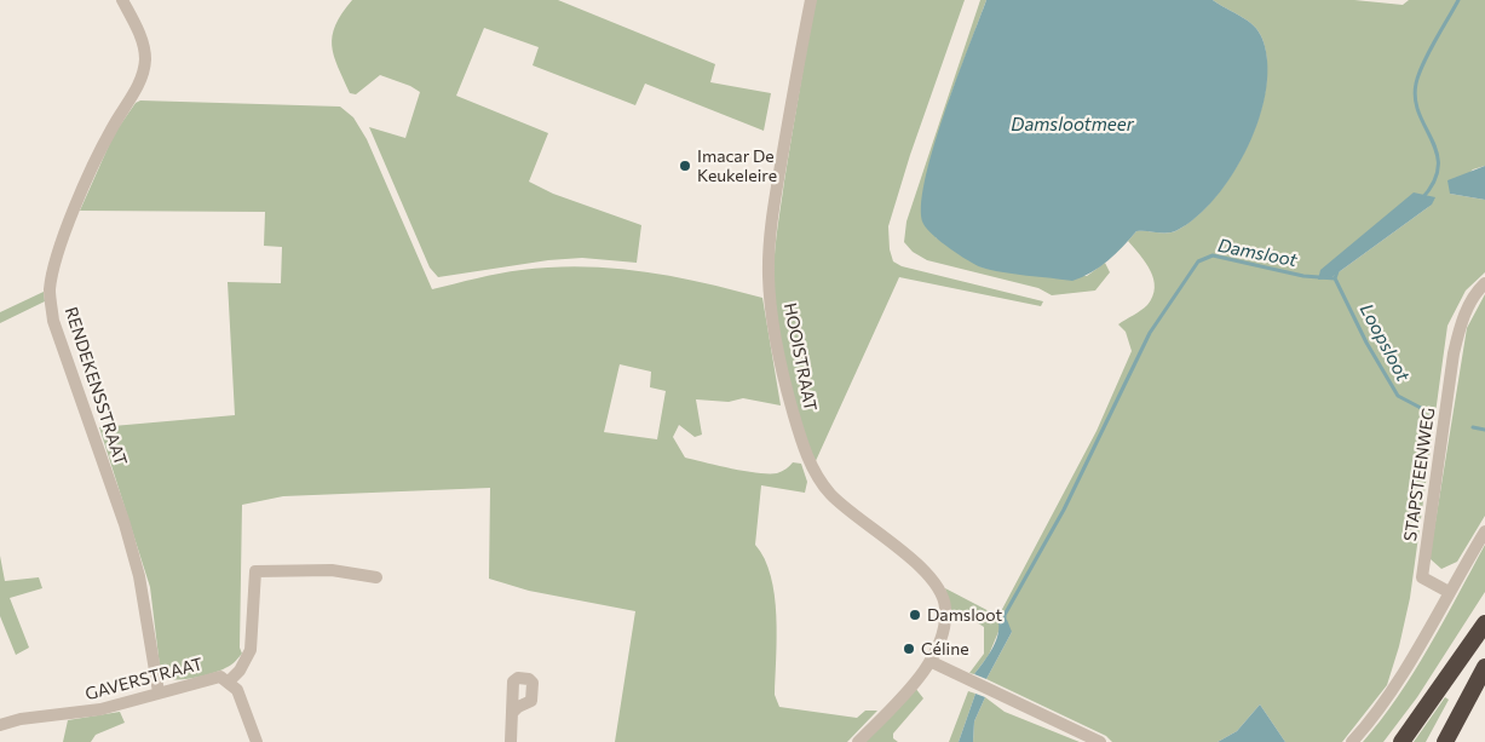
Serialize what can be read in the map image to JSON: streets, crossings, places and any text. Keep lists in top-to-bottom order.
{
  "streets": {
    "street": [
      "HOOISTRAAT",
      "RENDEKENSSTRAAT",
      "STAPSTEENWEG",
      "GAVERSTRAAT"
    ]
  },
  "crossings": [
    ["RENDEKENSSTRAAT", "GAVERSTRAAT"]
  ],
  "water": ["Damslootmeer", "Damsloot", "Loopsloot"],
  "places": ["Imacar De Keukeleire", "Damsloot", "Céline"]
}
